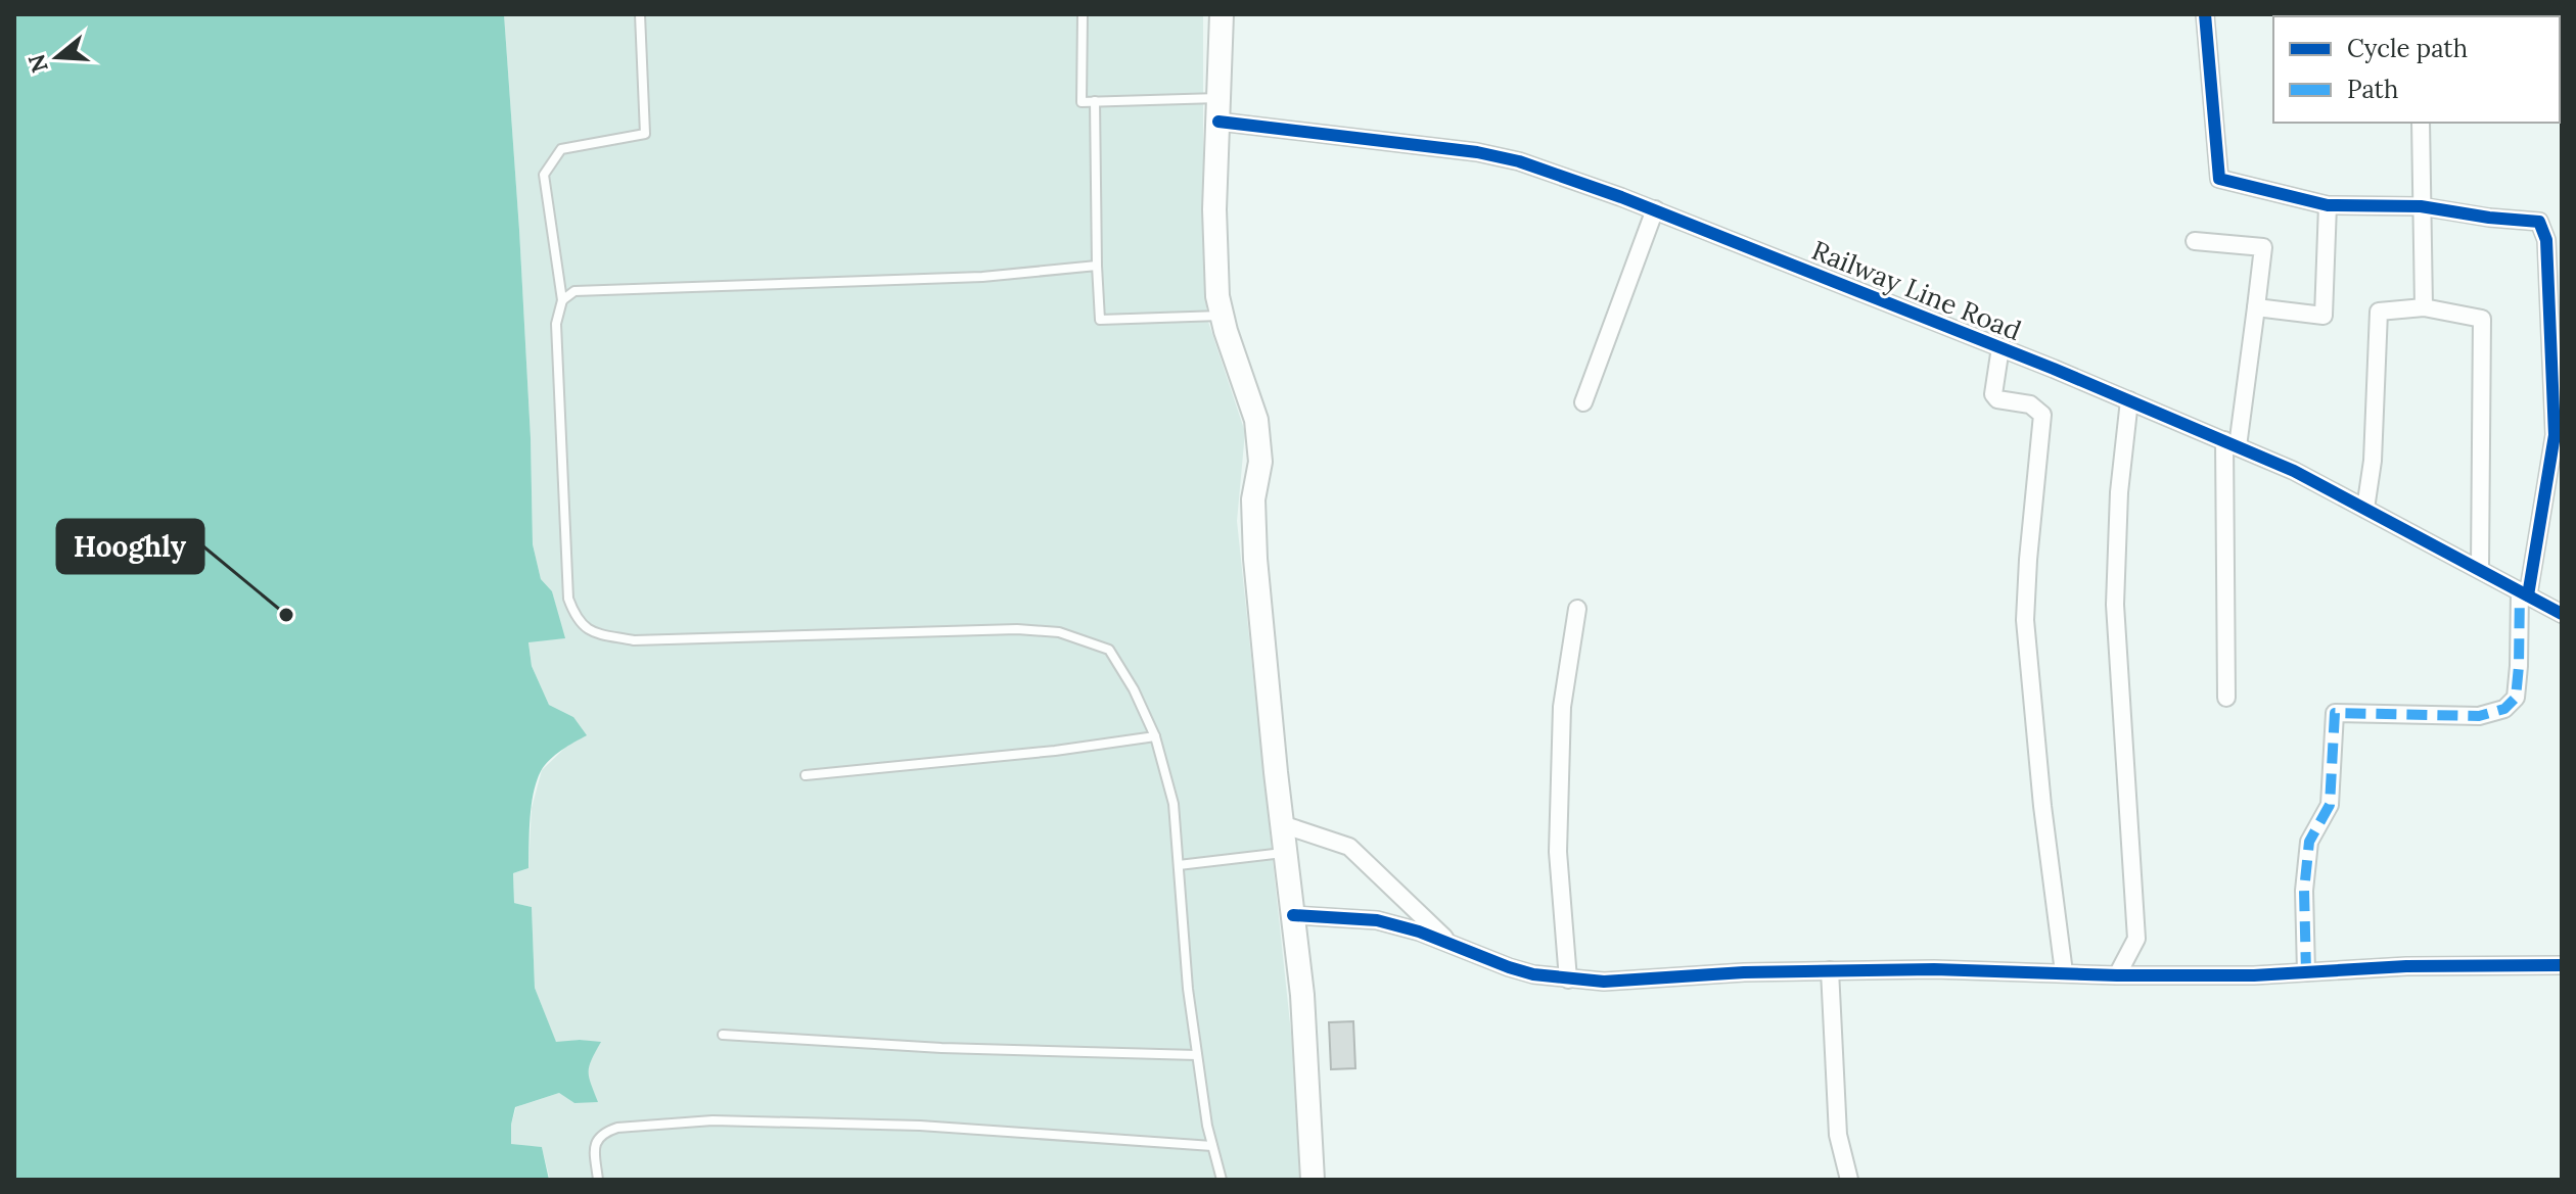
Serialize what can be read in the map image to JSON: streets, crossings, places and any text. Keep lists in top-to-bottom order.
{
  "streets": {
    "street": ["Railway Line Road"]
  },
  "places": ["Hooghly"],
  "legend": ["Cycle path", "Path"],
  "north": "left"
}
